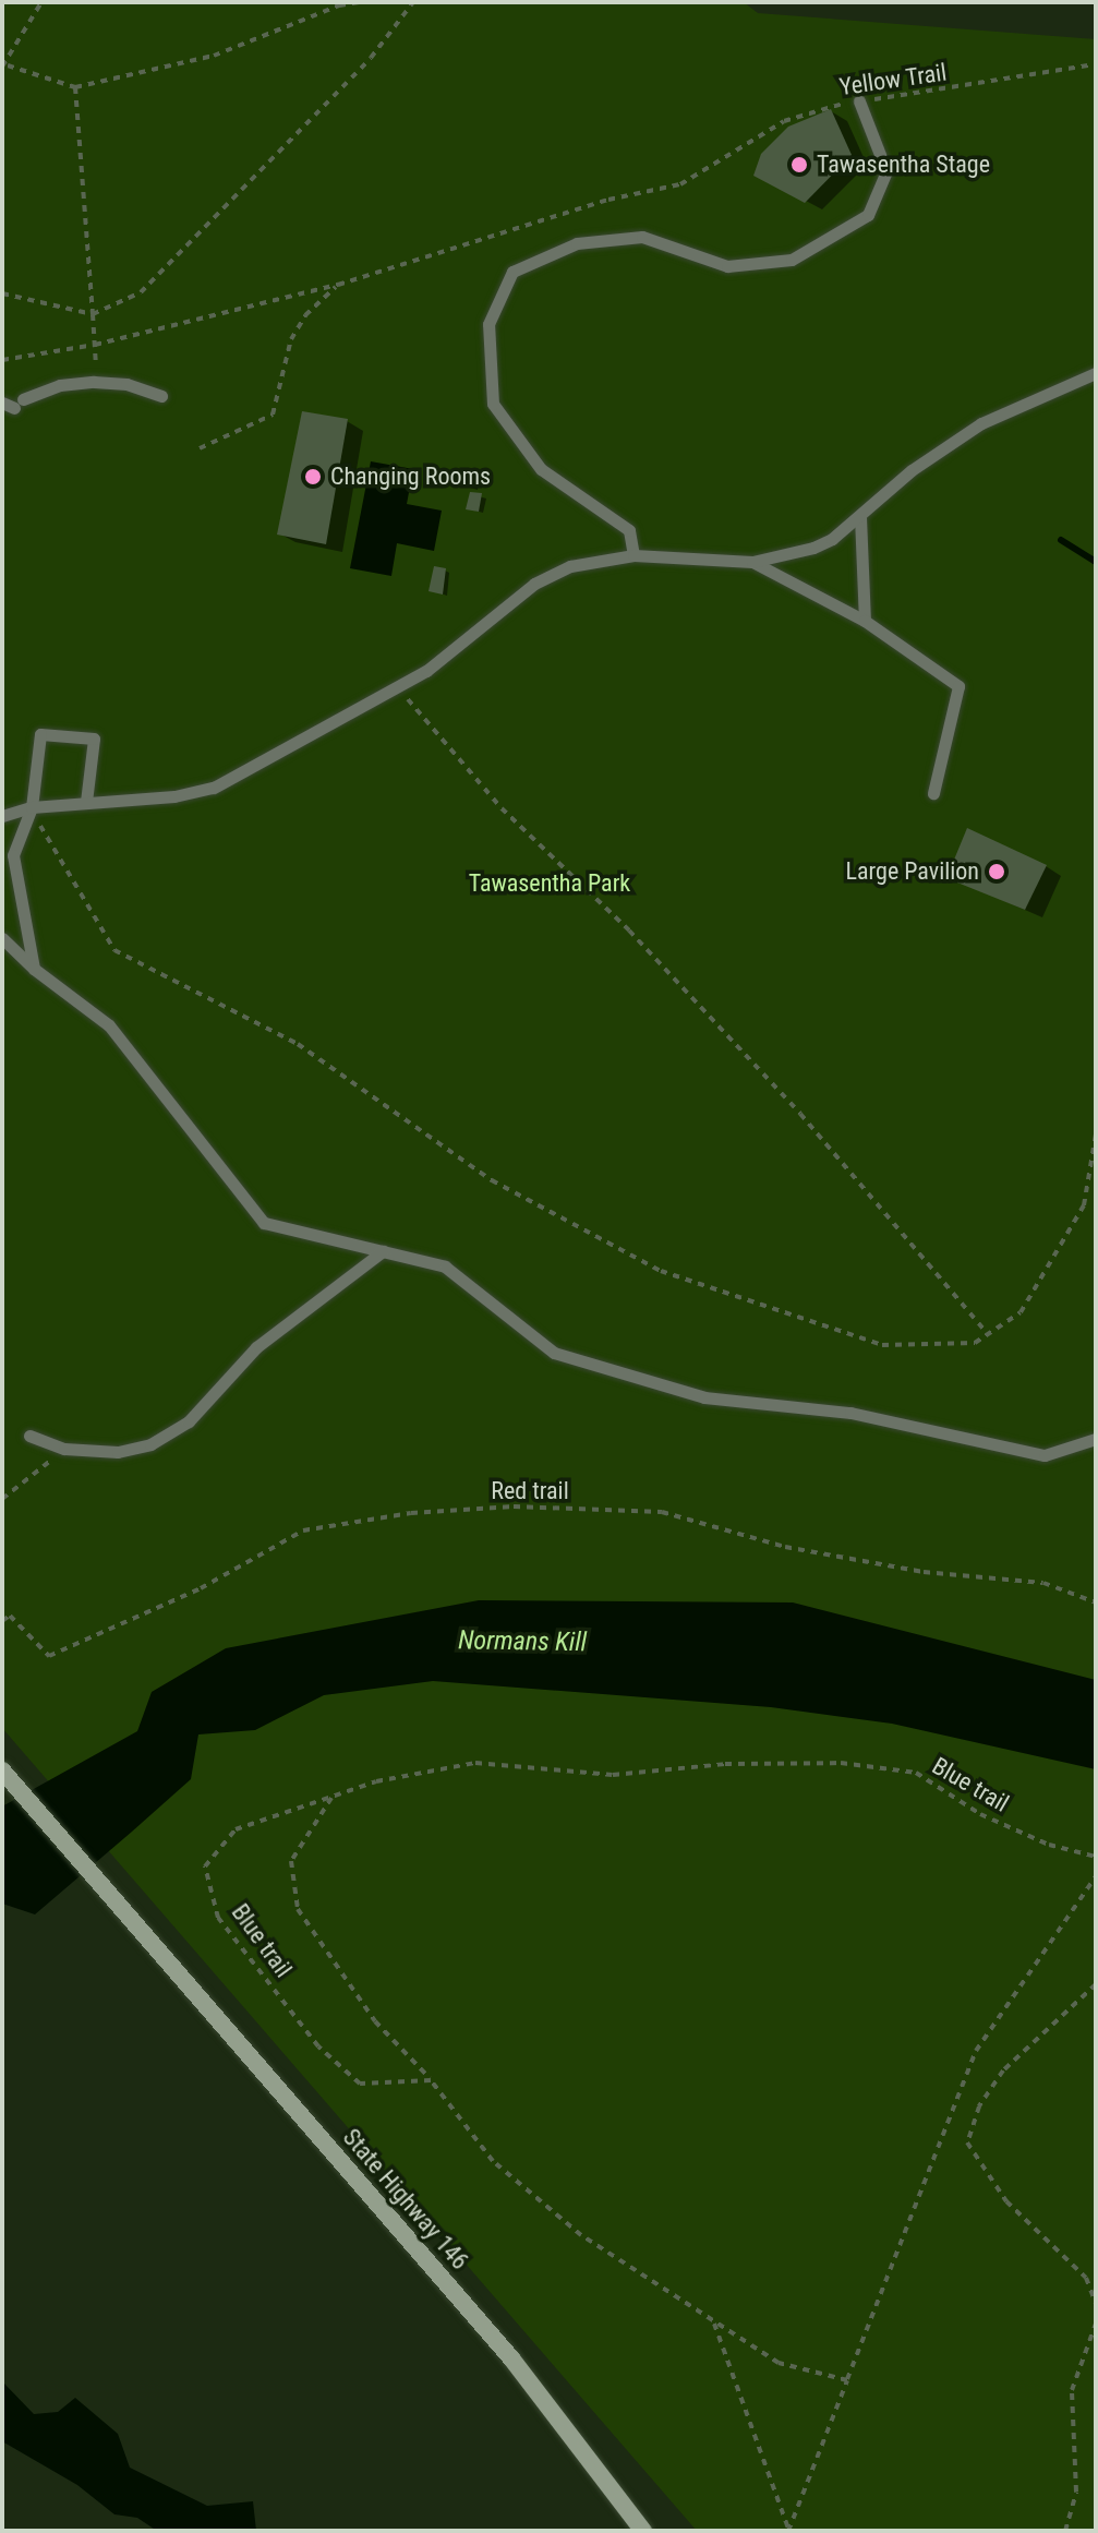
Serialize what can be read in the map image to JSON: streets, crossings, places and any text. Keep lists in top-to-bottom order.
{
  "streets": {
    "main road": ["State Highway 146"],
    "path": ["Yellow Trail", "Red trail", "Blue trail"]
  },
  "water": ["Normans Kill"],
  "parks": ["Tawasentha Park"],
  "places": ["Tawasentha Stage", "Changing Rooms", "Large Pavilion"]
}
